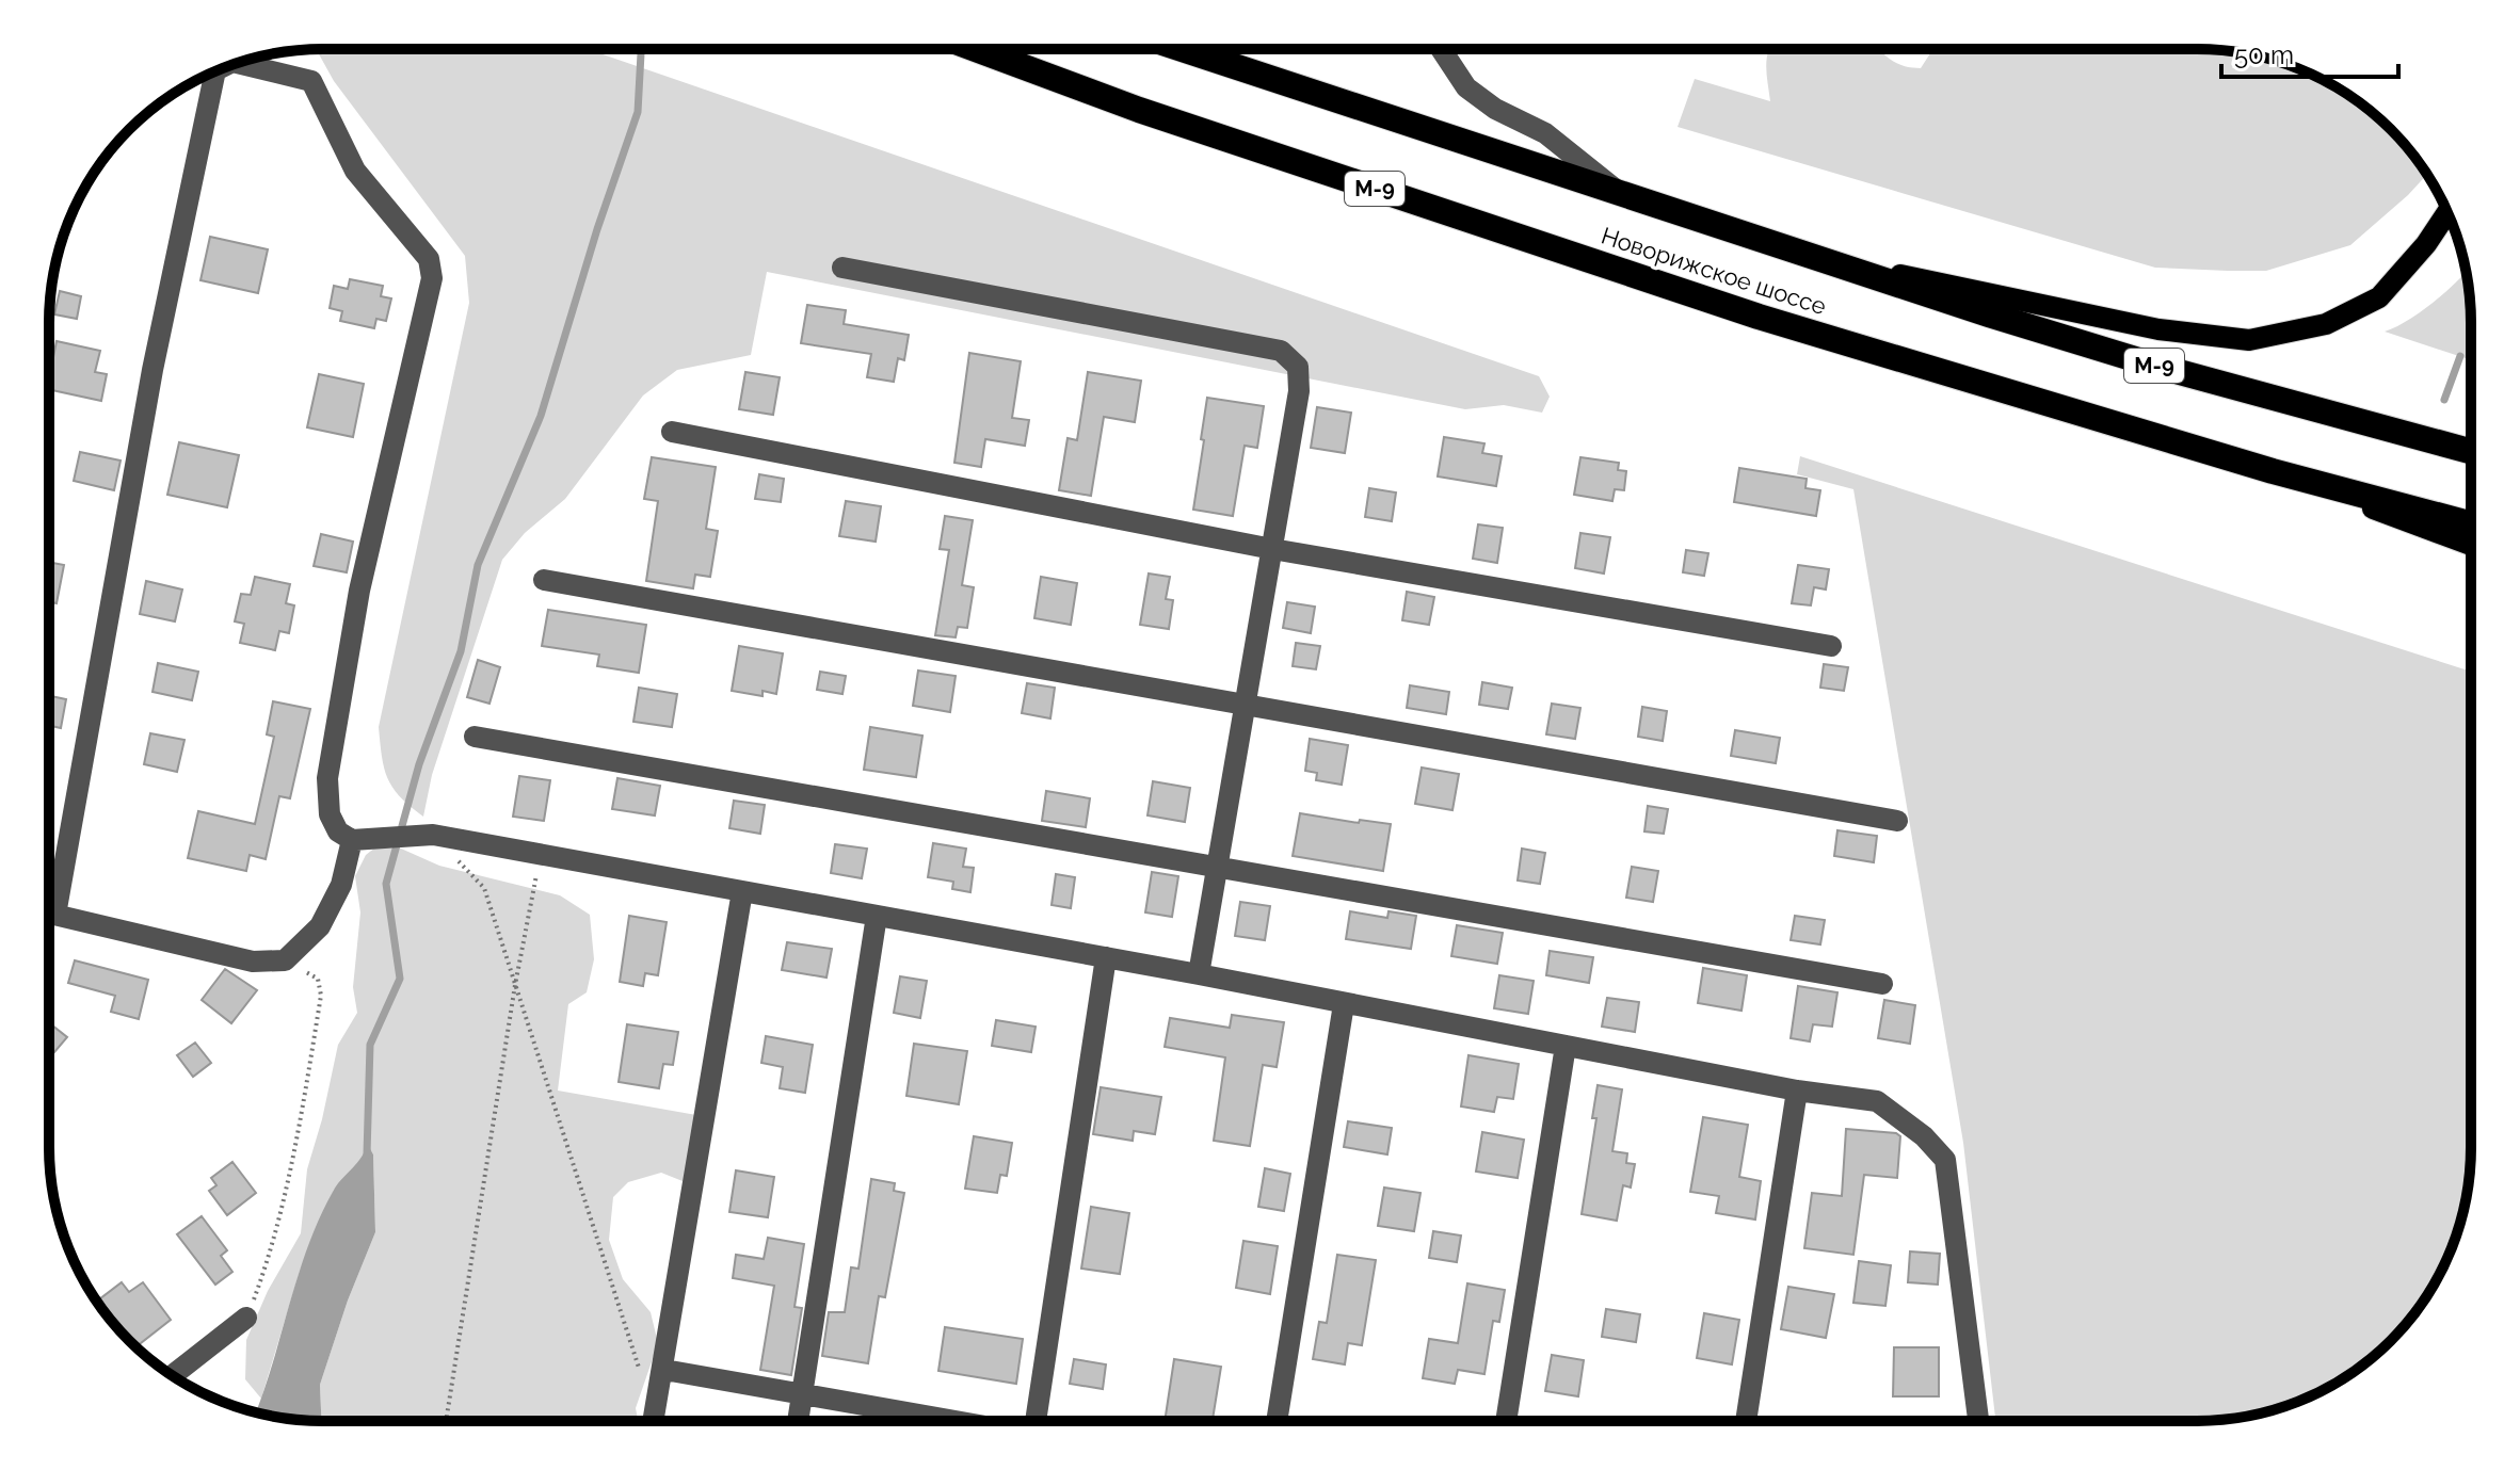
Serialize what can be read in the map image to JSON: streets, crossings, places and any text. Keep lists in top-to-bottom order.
{
  "streets": {
    "highway": ["М-9", "Новорижское шоссе"]
  },
  "crossings": [
    ["М-9", "Новорижское шоссе"]
  ],
  "scale_bar": "50 m"
}
